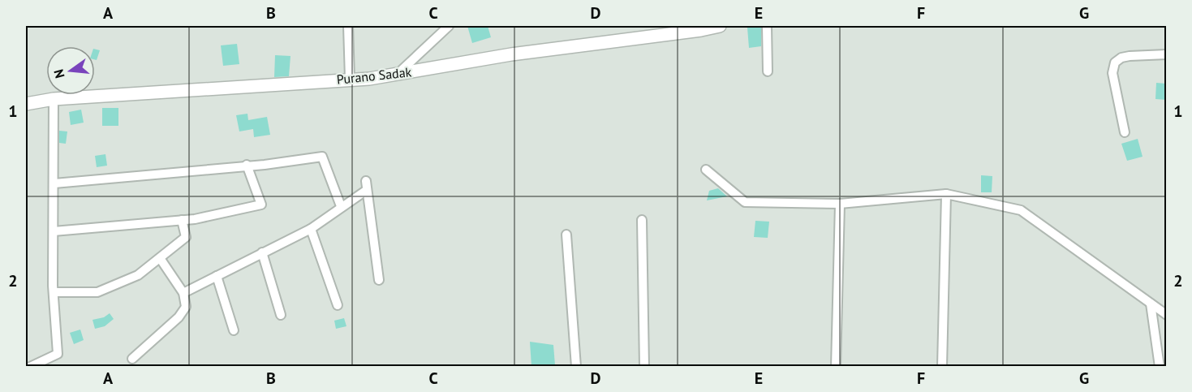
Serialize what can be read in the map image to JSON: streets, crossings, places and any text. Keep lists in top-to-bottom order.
{
  "streets": {
    "main road": ["Purano Sadak"]
  },
  "north": "left",
  "grid": {
    "columns": [
      "A",
      "B",
      "C",
      "D",
      "E",
      "F",
      "G"
    ],
    "rows": ["1", "2"]
  }
}
